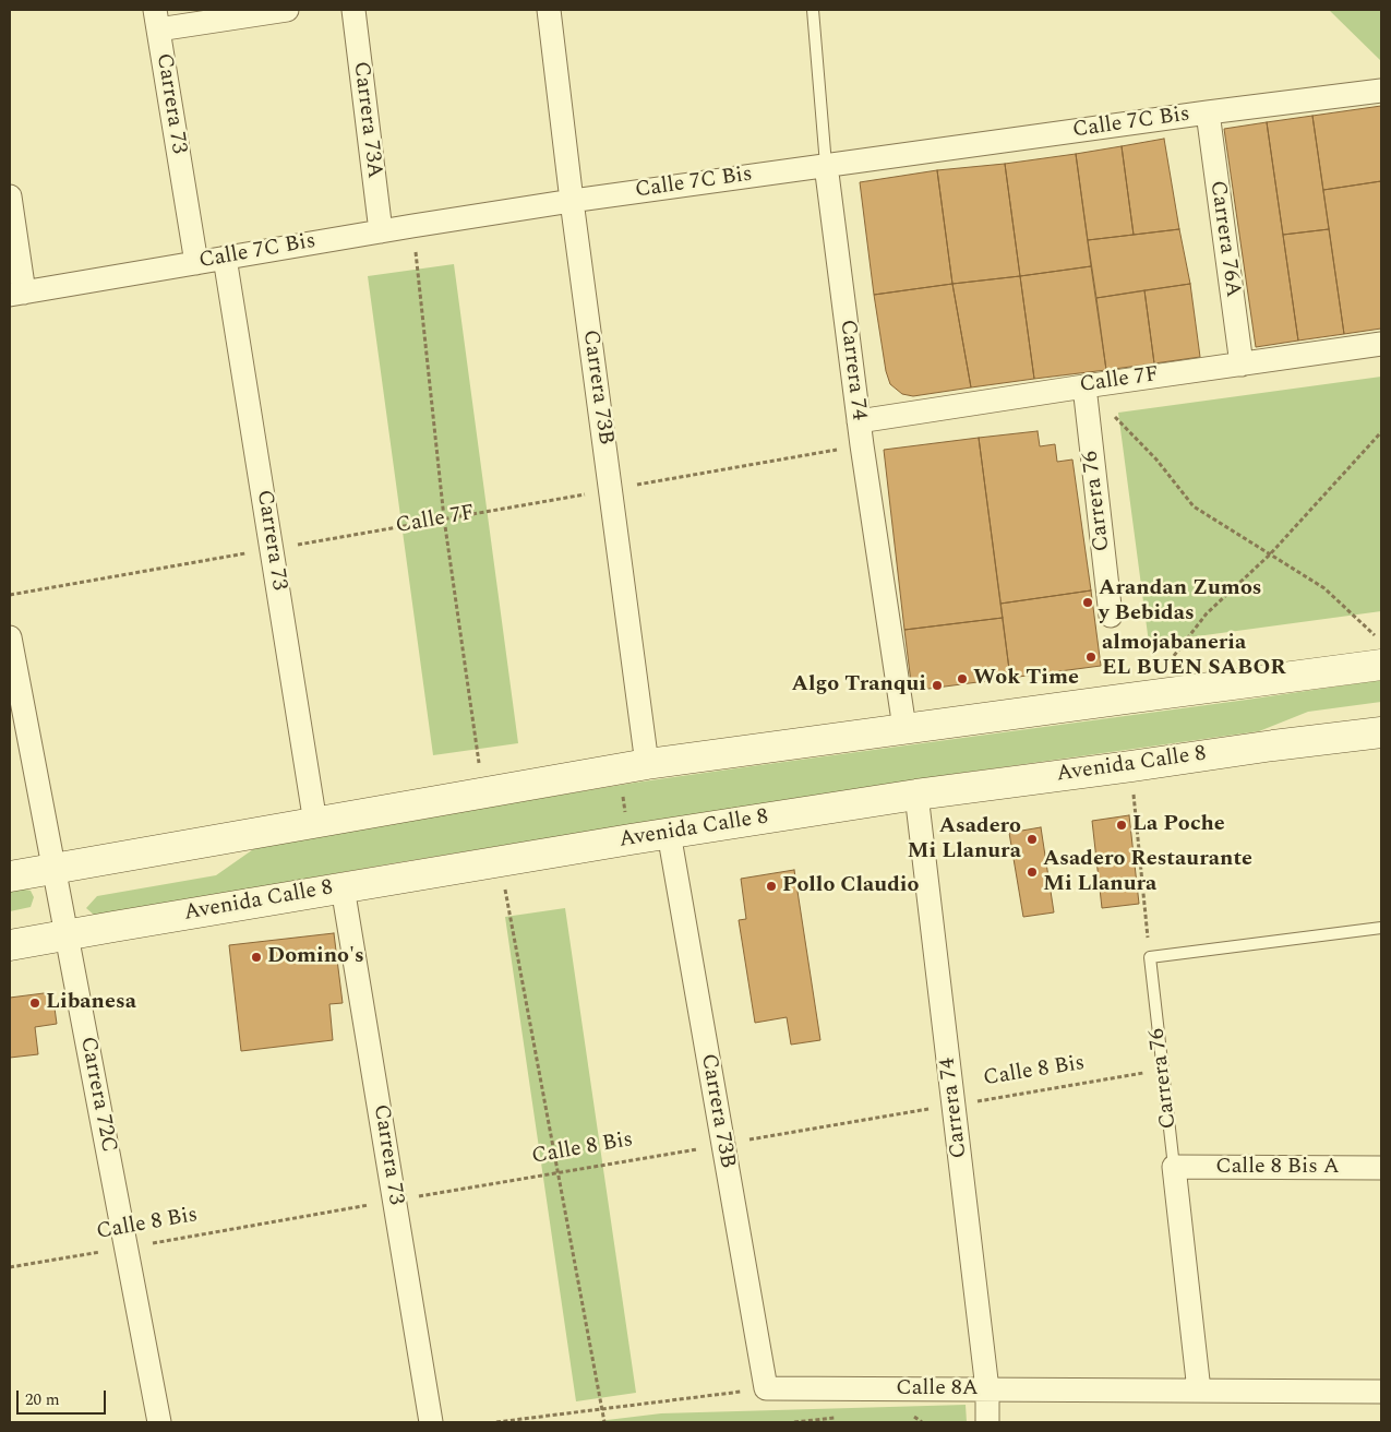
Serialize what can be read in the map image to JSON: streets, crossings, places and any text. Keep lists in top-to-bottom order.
{
  "streets": {
    "street": [
      "Carrera 73",
      "Carrera 73A",
      "Calle 7C Bis",
      "Carrera 76A",
      "Carrera 74",
      "Calle 7F",
      "Carrera 73B",
      "Carrera 76",
      "Avenida Calle 8",
      "Carrera 72C",
      "Calle 8 Bis A",
      "Calle 8A"
    ],
    "path": ["Calle 8 Bis"]
  },
  "crossings": [
    ["Carrera 73", "Calle 7C Bis"],
    ["Carrera 73", "Calle 7F"],
    ["Carrera 73", "Avenida Calle 8"],
    ["Carrera 73", "Calle 8 Bis"],
    ["Carrera 73A", "Calle 7C Bis"],
    ["Calle 7C Bis", "Carrera 76A"],
    ["Calle 7C Bis", "Carrera 74"],
    ["Calle 7C Bis", "Carrera 73B"],
    ["Carrera 76A", "Calle 7F"],
    ["Carrera 74", "Calle 7F"],
    ["Carrera 74", "Avenida Calle 8"],
    ["Carrera 74", "Calle 8 Bis"],
    ["Carrera 74", "Calle 8A"],
    ["Calle 7F", "Carrera 73B"],
    ["Calle 7F", "Carrera 76"],
    ["Carrera 73B", "Avenida Calle 8"],
    ["Carrera 73B", "Calle 8 Bis"],
    ["Carrera 73B", "Calle 8A"],
    ["Carrera 76", "Calle 8 Bis"],
    ["Carrera 76", "Calle 8 Bis A"],
    ["Carrera 76", "Calle 8A"],
    ["Avenida Calle 8", "Carrera 72C"],
    ["Calle 8 Bis", "Carrera 72C"]
  ],
  "places": [
    "Arandan Zumos y Bebidas",
    "almojabaneria EL BUEN SABOR",
    "Wok Time",
    "Algo Tranqui",
    "La Poche",
    "Asadero Mi Llanura",
    "Asadero Restaurante Mi Llanura",
    "Pollo Claudio",
    "Domino's",
    "Libanesa"
  ],
  "scale_bar": "20 m"
}
